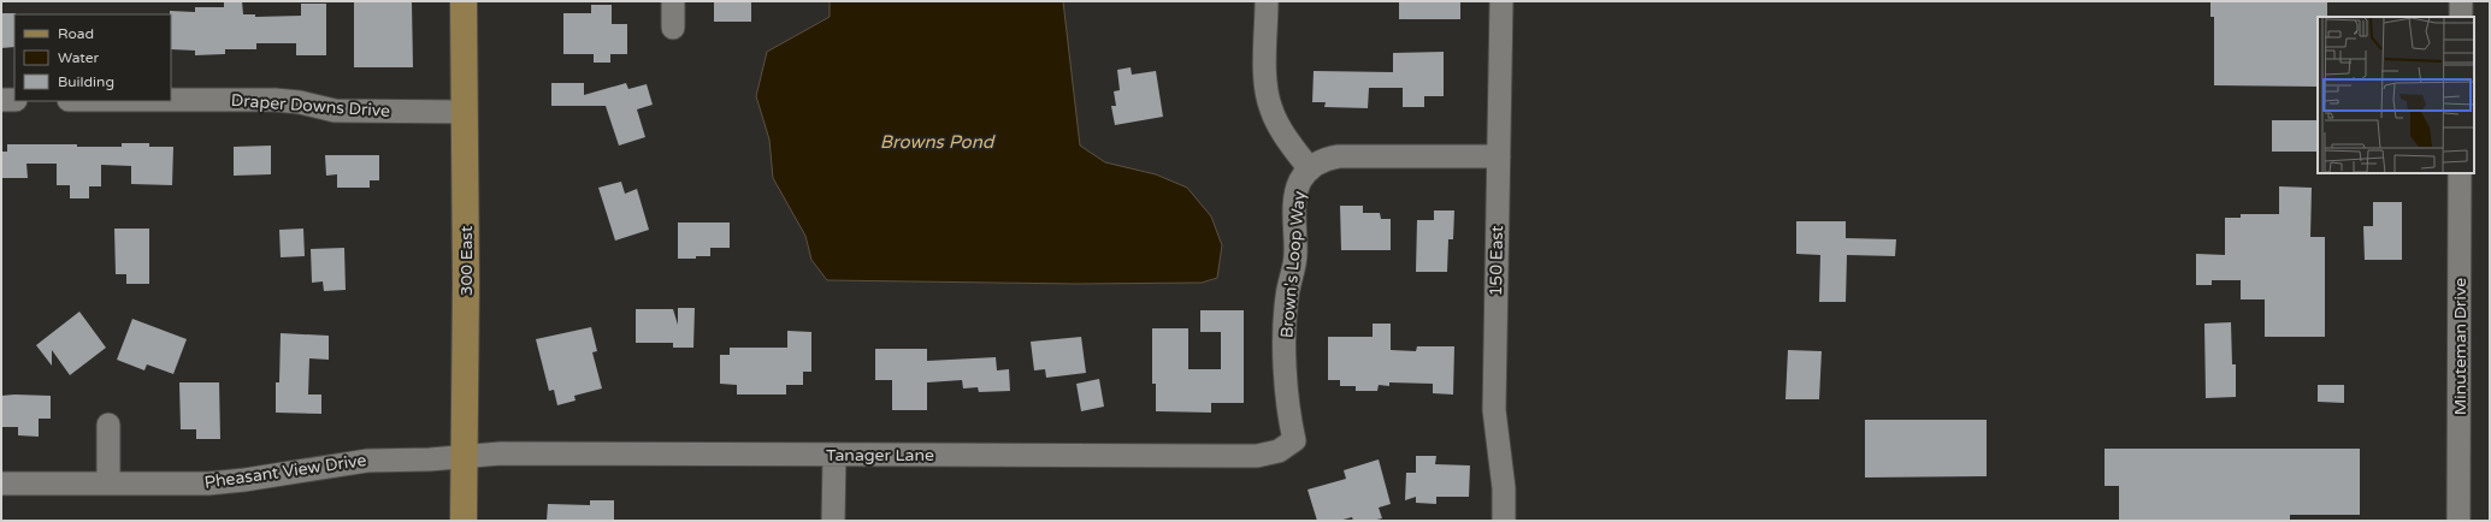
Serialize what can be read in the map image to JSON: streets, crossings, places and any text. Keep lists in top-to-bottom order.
{
  "streets": {
    "main road": ["300 East"],
    "street": [
      "Draper Downs Drive",
      "150 East",
      "Brown's Loop Way",
      "Minuteman Drive",
      "Tanager Lane",
      "Pheasant View Drive"
    ]
  },
  "crossings": [
    ["Draper Downs Drive", "300 East"],
    ["300 East", "Tanager Lane"],
    ["300 East", "Pheasant View Drive"],
    ["150 East", "Brown's Loop Way"],
    ["Brown's Loop Way", "Tanager Lane"],
    ["Tanager Lane", "Pheasant View Drive"]
  ],
  "water": ["Browns Pond"],
  "legend": ["Road", "Water", "Building"]
}
